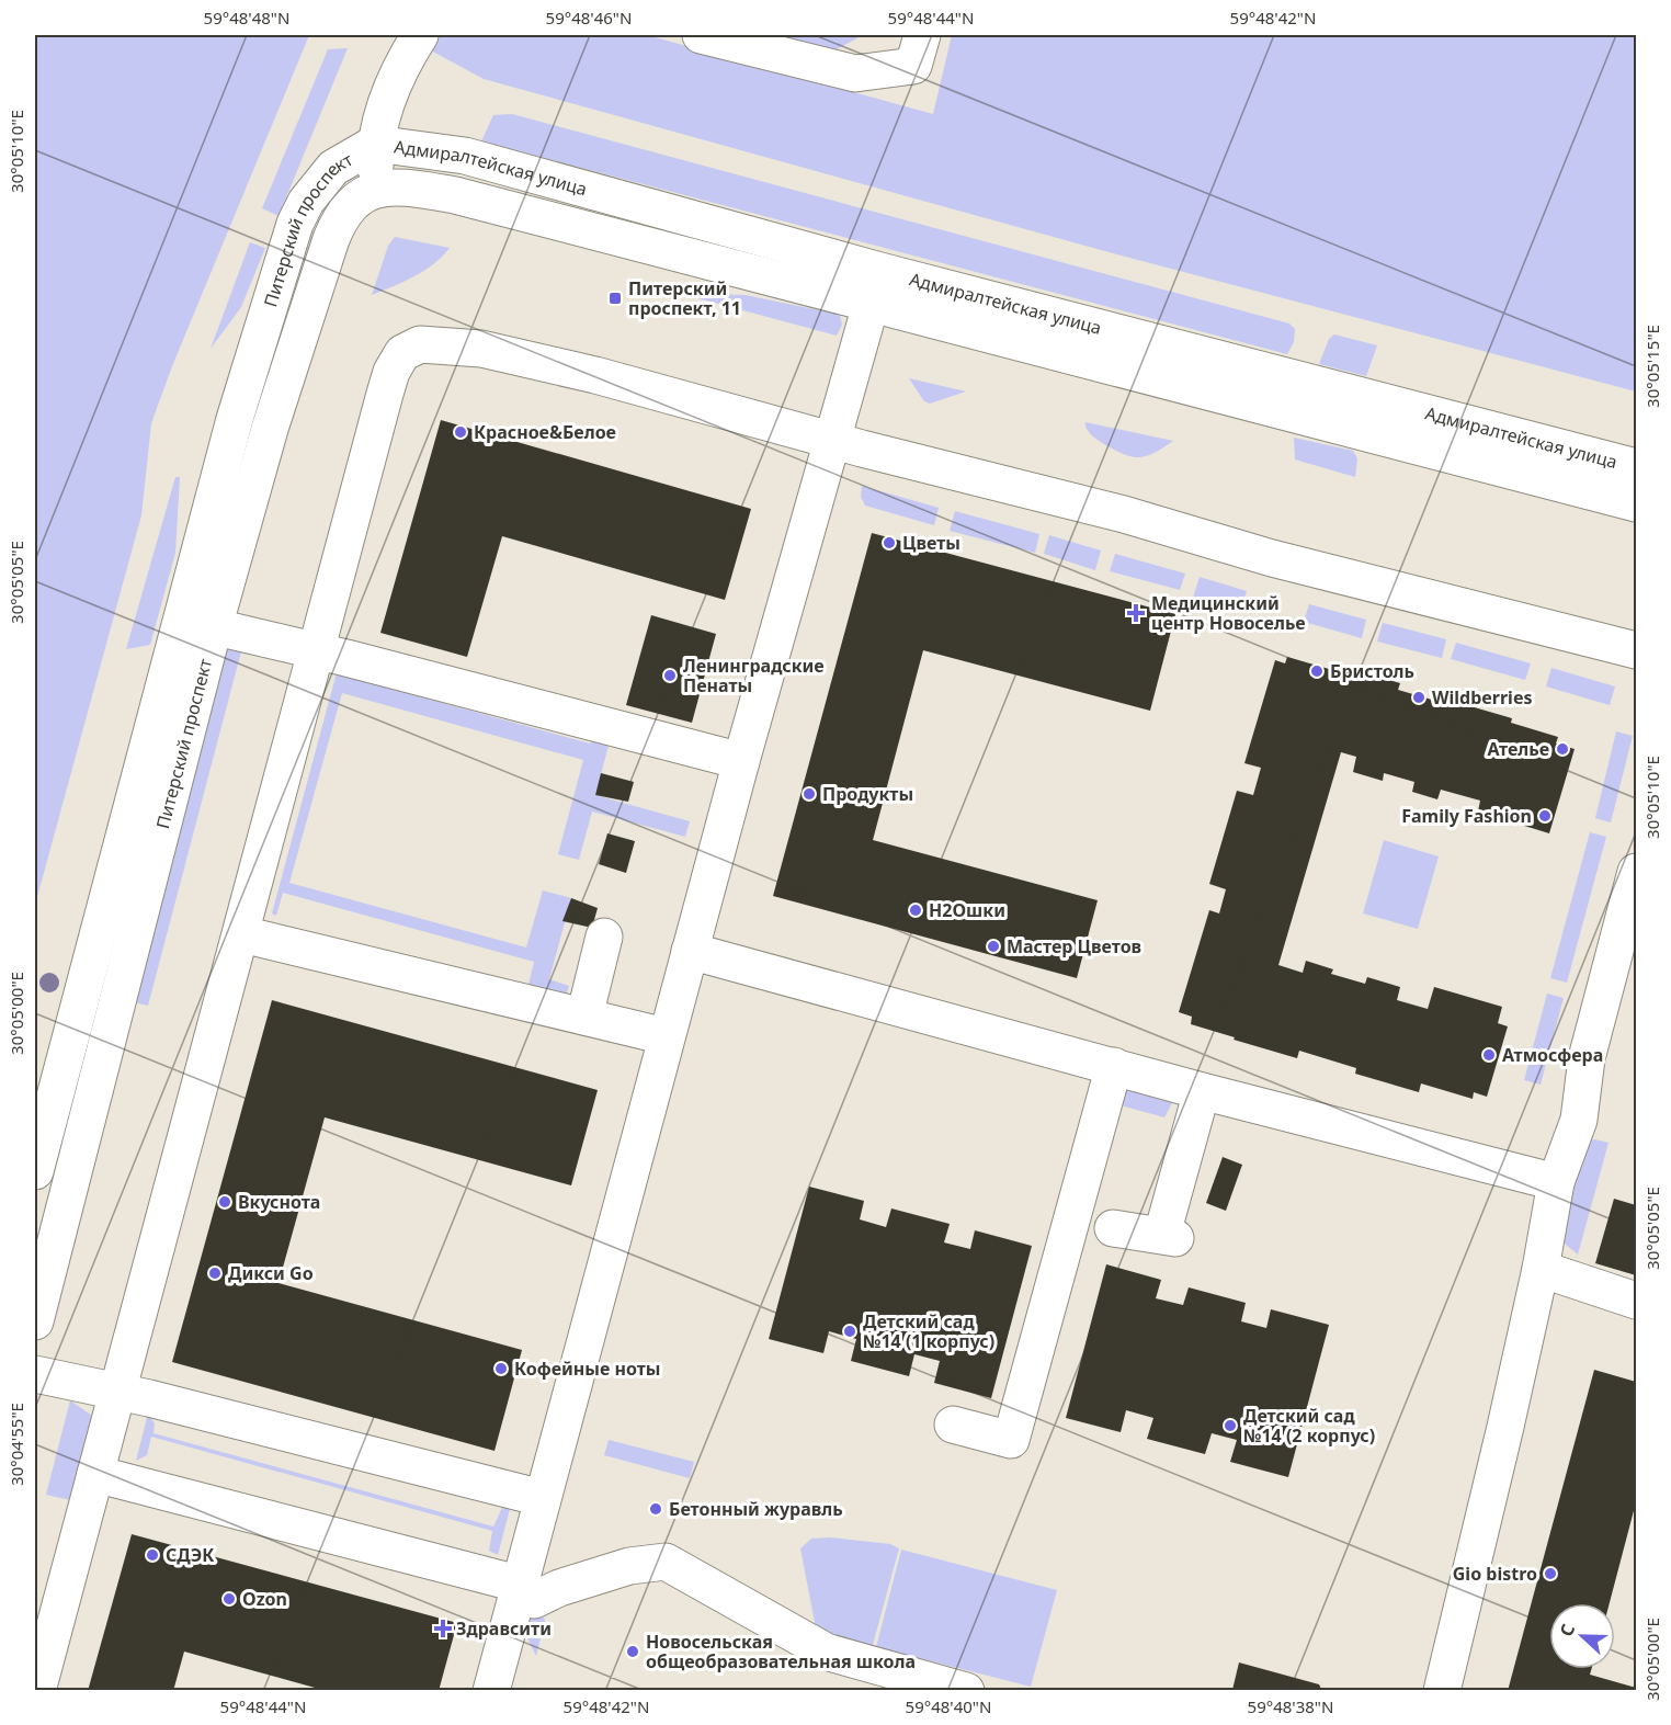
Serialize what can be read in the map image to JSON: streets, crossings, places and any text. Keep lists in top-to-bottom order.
{
  "streets": {
    "street": ["Адмиралтейская улица", "Питерский проспект"]
  },
  "crossings": [
    ["Адмиралтейская улица", "Питерский проспект"]
  ],
  "places": {
    "transit": ["Питерский проспект, 11"],
    "other": [
      "Красное&Белое",
      "Цветы",
      "Бристоль",
      "Ленинградские Пенаты",
      "Wildberries",
      "Ателье",
      "Продукты",
      "Family Fashion",
      "H2Oшки",
      "Мастер Цветов",
      "Атмосфера",
      "Вкуснота",
      "Дикси Go",
      "Детский сад №14 (1 корпус)",
      "Кофейные ноты",
      "Детский сад №14 (2 корпус)",
      "Бетонный журавль",
      "СДЭК",
      "Gio bistro",
      "Ozon",
      "Новосельская общеобразовательная школа"
    ],
    "health": ["Медицинский центр Новоселье", "Здравсити"]
  },
  "north": "left",
  "coordinates": [
    "59°48'48\"N",
    "59°48'46\"N",
    "59°48'44\"N",
    "59°48'42\"N",
    "30°05'10\"E",
    "30°05'15\"E",
    "30°05'05\"E",
    "30°05'00\"E",
    "30°04'55\"E",
    "59°48'40\"N",
    "59°48'38\"N"
  ]
}
